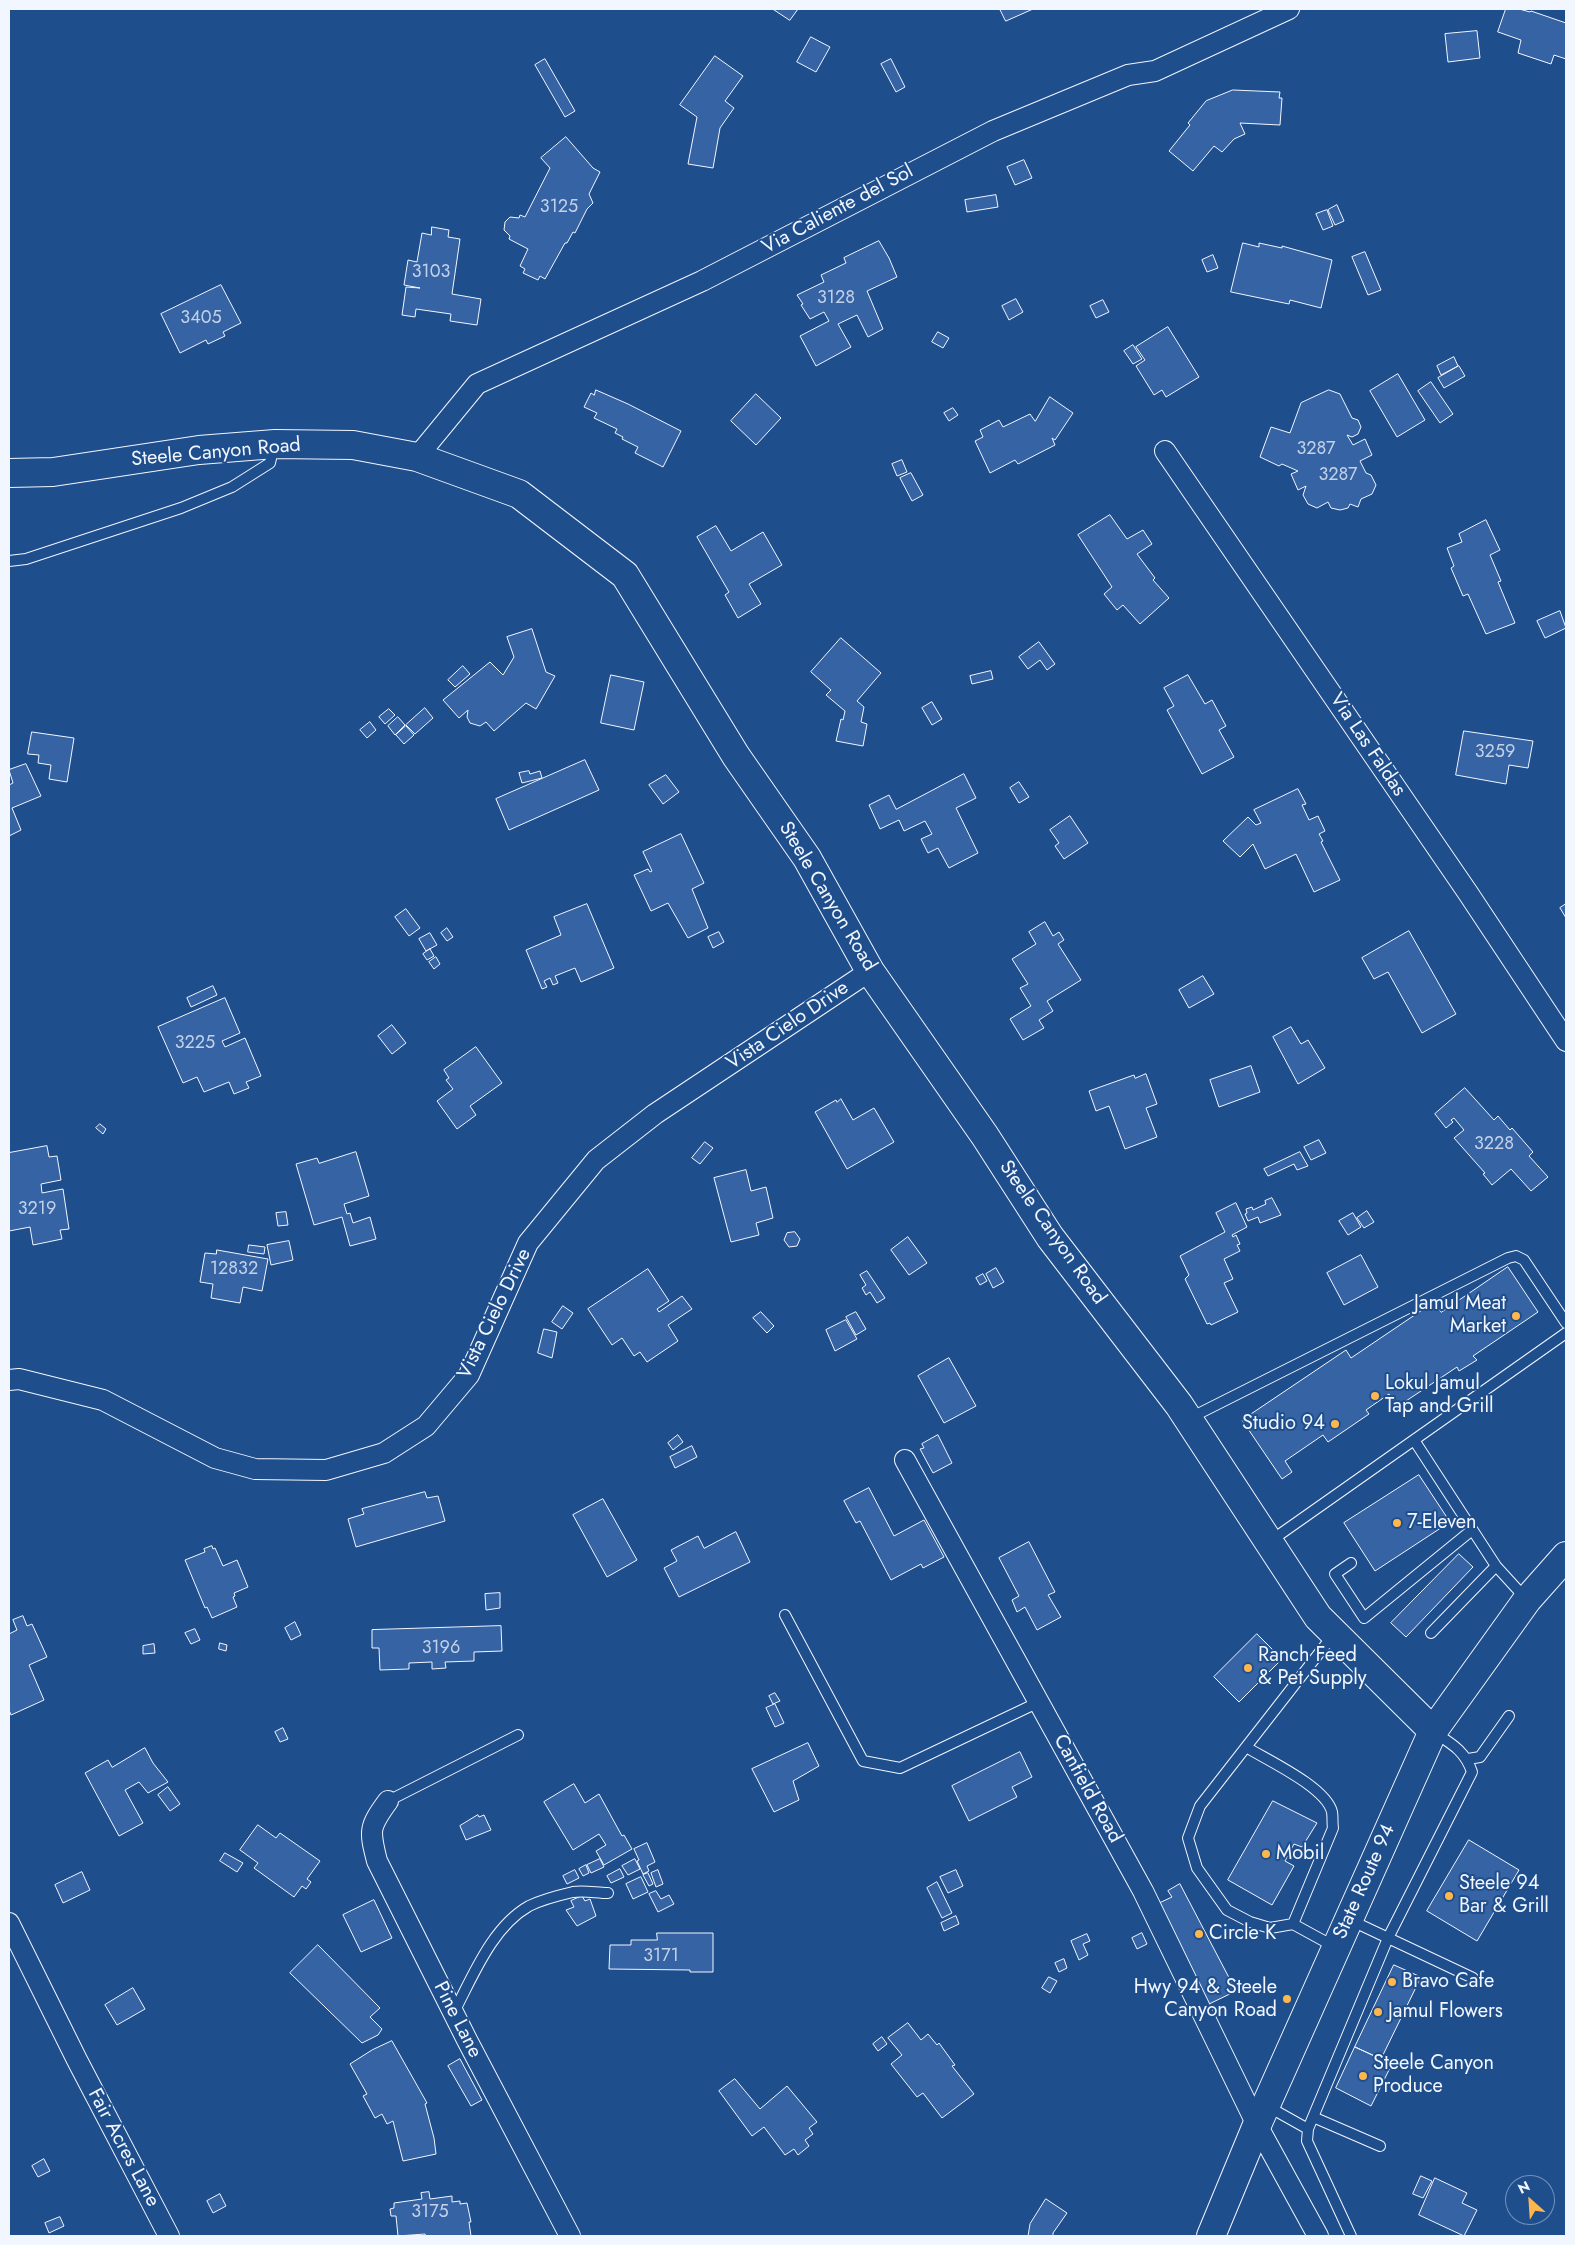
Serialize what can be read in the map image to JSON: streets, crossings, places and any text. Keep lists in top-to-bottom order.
{
  "streets": {
    "main road": ["Steele Canyon Road", "State Route 94"],
    "street": [
      "Via Caliente del Sol",
      "Via Las Faldas",
      "Vista Cielo Drive",
      "Canfield Road",
      "Pine Lane",
      "Fair Acres Lane"
    ]
  },
  "crossings": [
    ["Via Caliente del Sol", "Steele Canyon Road"],
    ["Steele Canyon Road", "Vista Cielo Drive"],
    ["Steele Canyon Road", "State Route 94"],
    ["Canfield Road", "State Route 94"]
  ],
  "places": [
    "Jamul Meat Market",
    "Lokul Jamul Tap and Grill",
    "Studio 94",
    "7-Eleven",
    "Ranch Feed & Pet Supply",
    "Mobil",
    "Steele 94 Bar & Grill",
    "Circle K",
    "Bravo Cafe",
    "Hwy 94 & Steele Canyon Road",
    "Jamul Flowers",
    "Steele Canyon Produce"
  ],
  "house_numbers": [
    "3125",
    "3103",
    "3128",
    "3405",
    "3287",
    "3287",
    "3259",
    "3225",
    "3228",
    "3219",
    "12832",
    "3196",
    "3171",
    "3175"
  ],
  "north": "top left"
}
